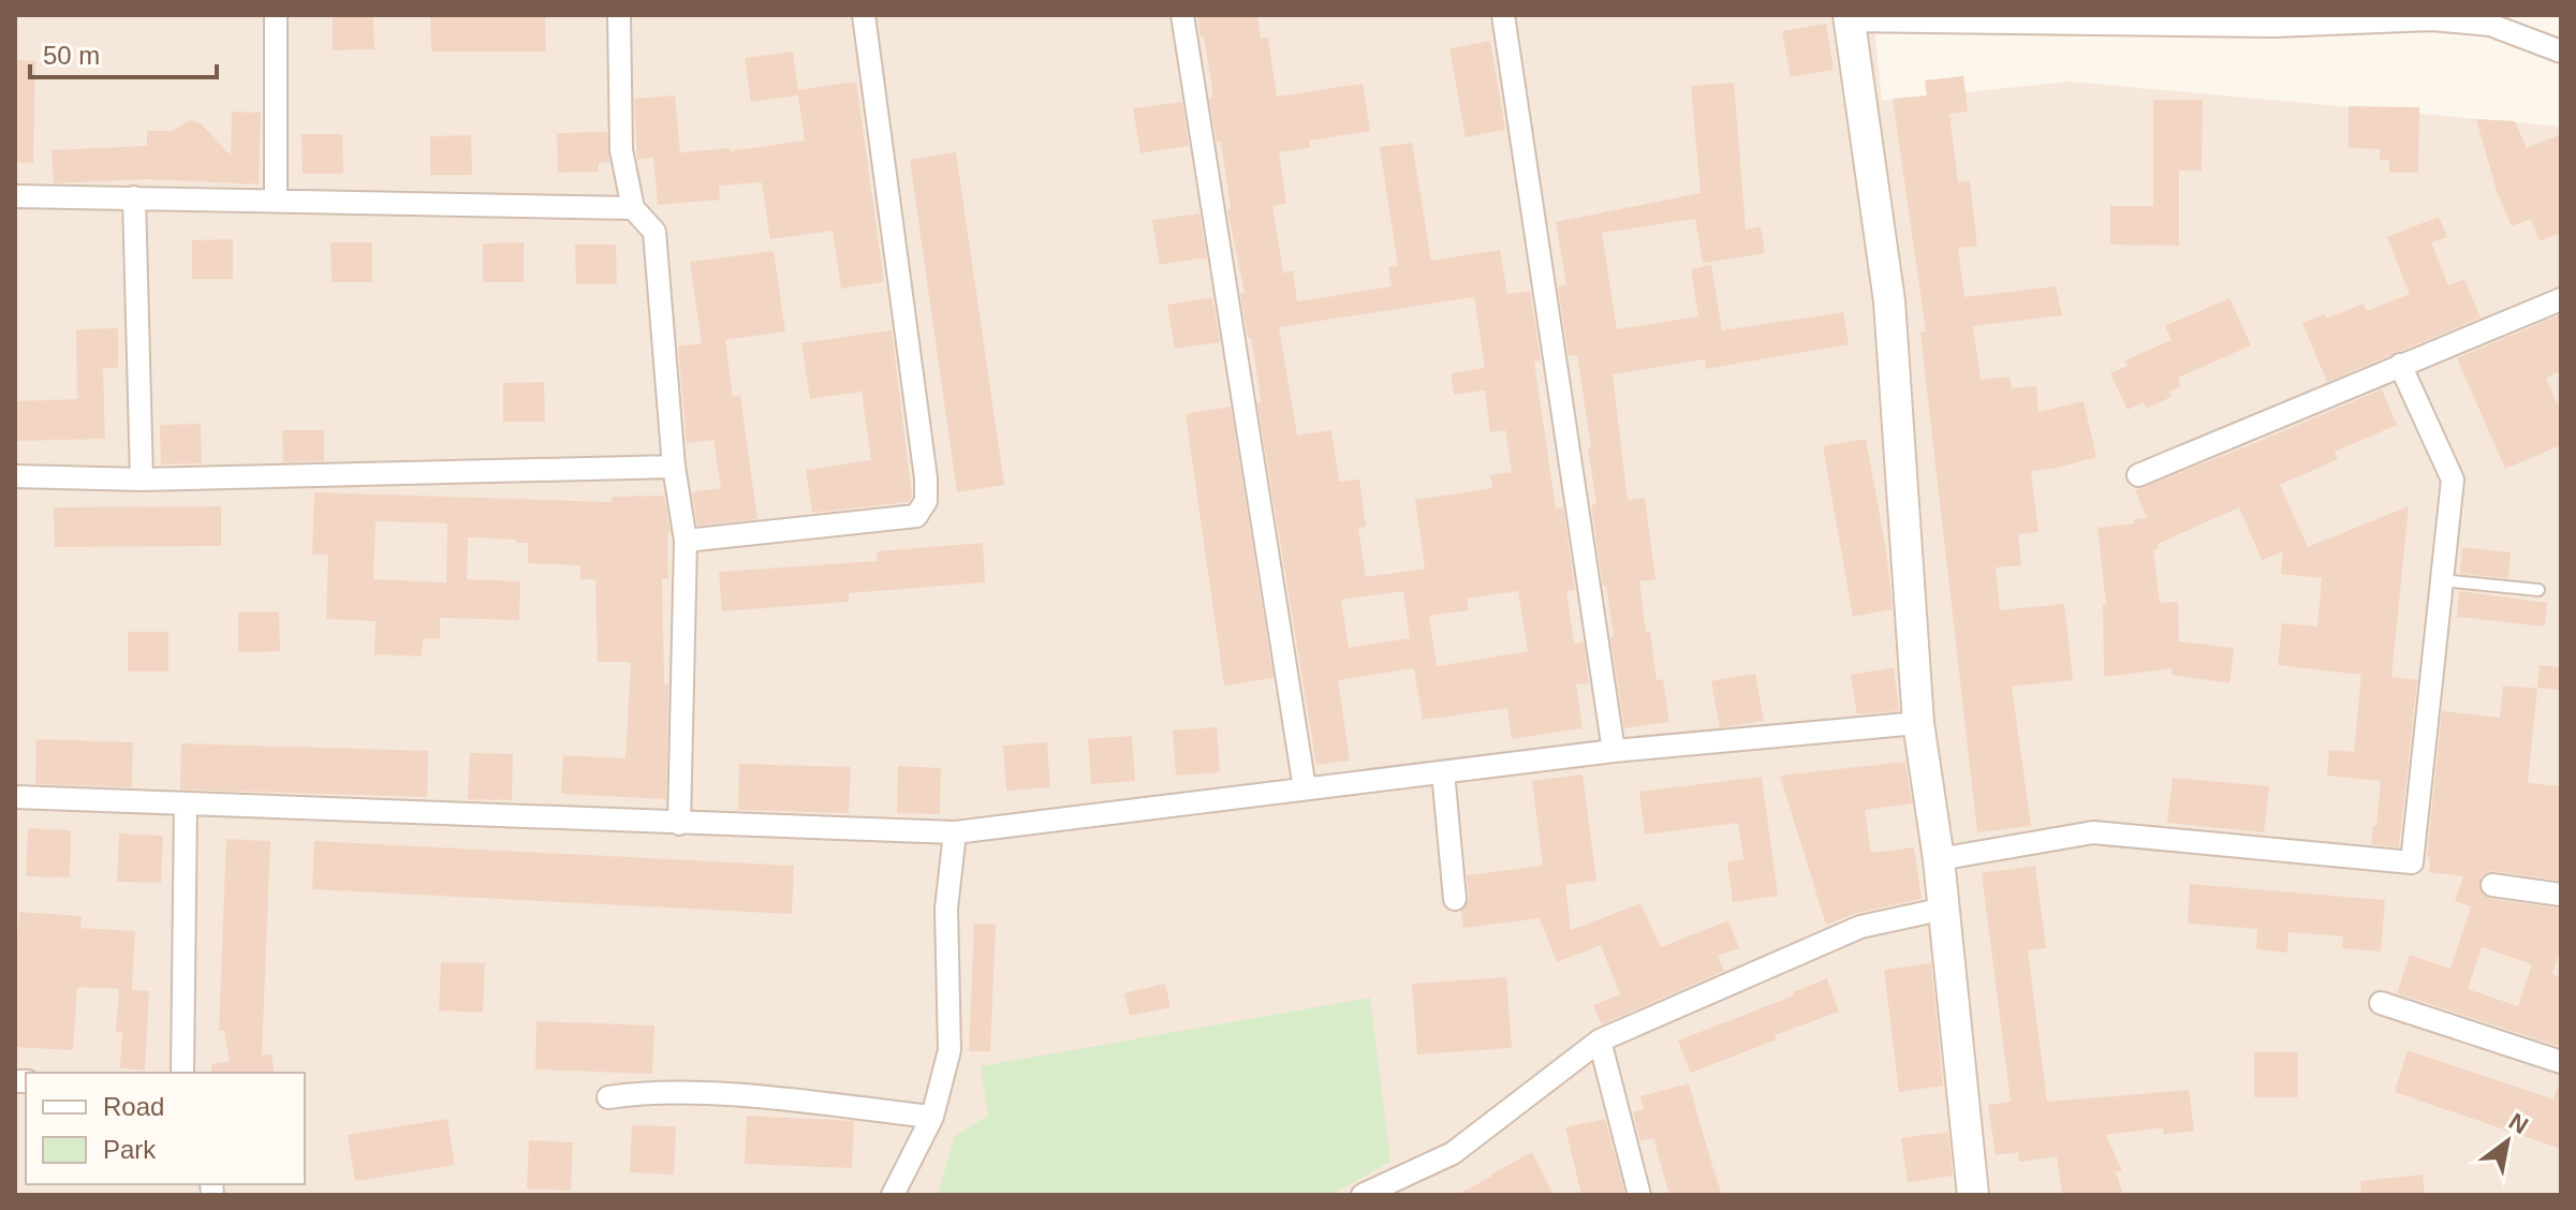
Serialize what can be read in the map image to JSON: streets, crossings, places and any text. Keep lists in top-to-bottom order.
{
  "legend": ["Road", "Park"],
  "scale_bar": "50 m",
  "north": "top right"
}
